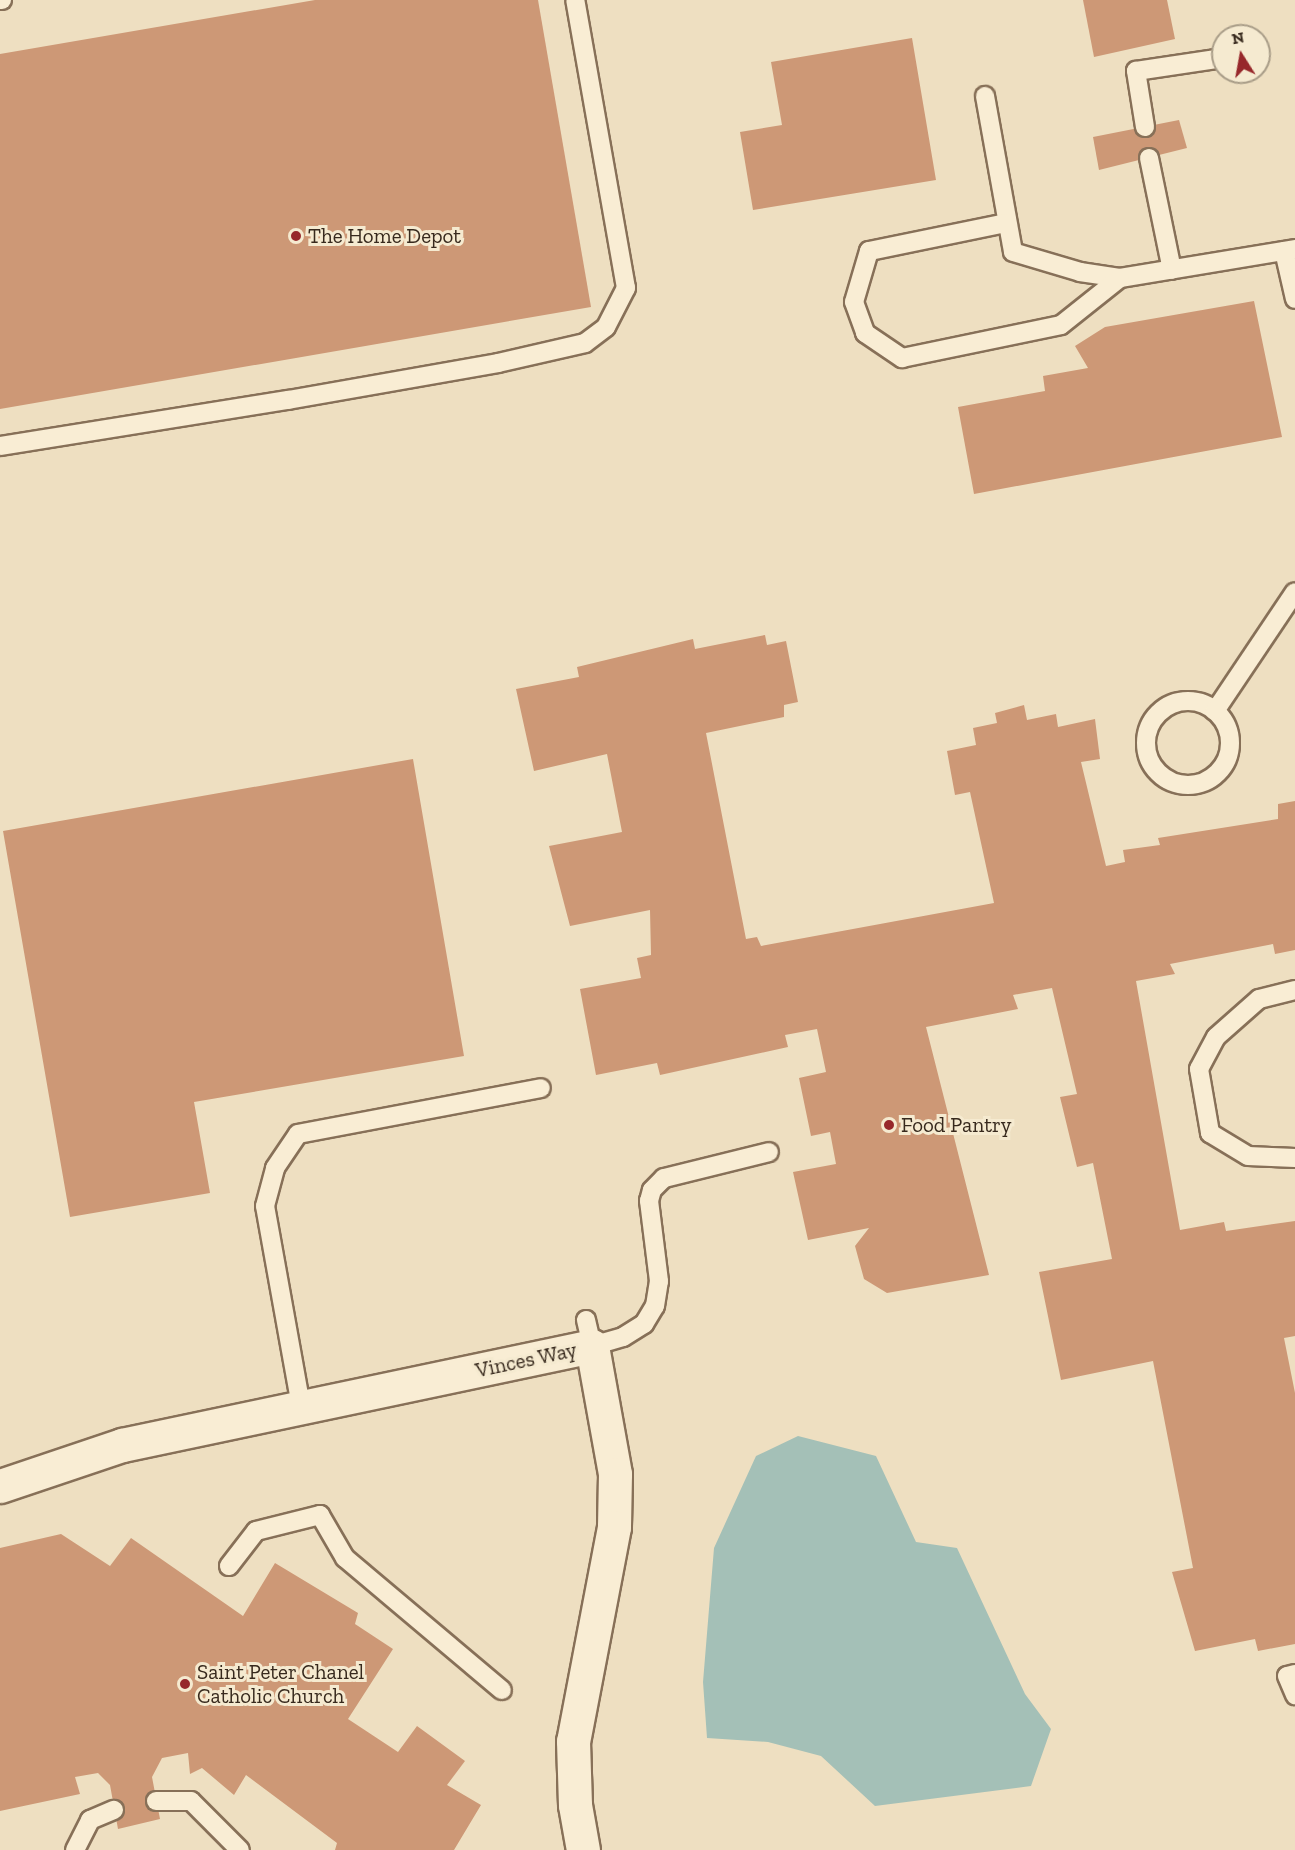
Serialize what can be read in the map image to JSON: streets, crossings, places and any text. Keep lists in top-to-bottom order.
{
  "streets": {
    "street": ["Vinces Way"]
  },
  "places": ["The Home Depot", "Food Pantry", "Saint Peter Chanel Catholic Church"],
  "north": "top"
}
